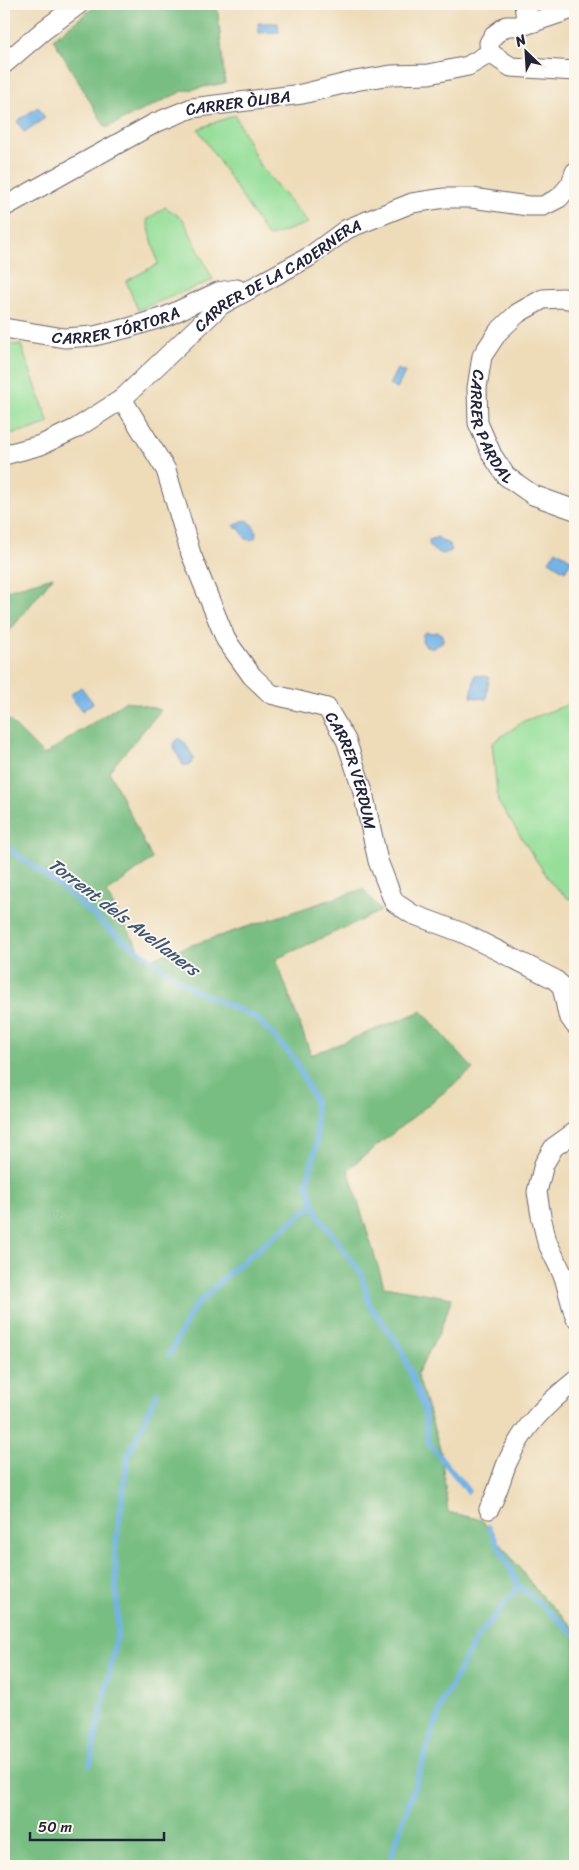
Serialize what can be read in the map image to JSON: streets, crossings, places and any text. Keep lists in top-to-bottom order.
{
  "streets": {
    "street": [
      "CARRER ÒLIBA",
      "CARRER DE LA CADERNERA",
      "CARRER TÓRTORA",
      "CARRER PARDAL",
      "CARRER VERDUM"
    ]
  },
  "crossings": [
    ["CARRER DE LA CADERNERA", "CARRER TÓRTORA"],
    ["CARRER DE LA CADERNERA", "CARRER VERDUM"]
  ],
  "water": ["Torrent dels Avellaners"],
  "scale_bar": "50 m",
  "north": "top left"
}
